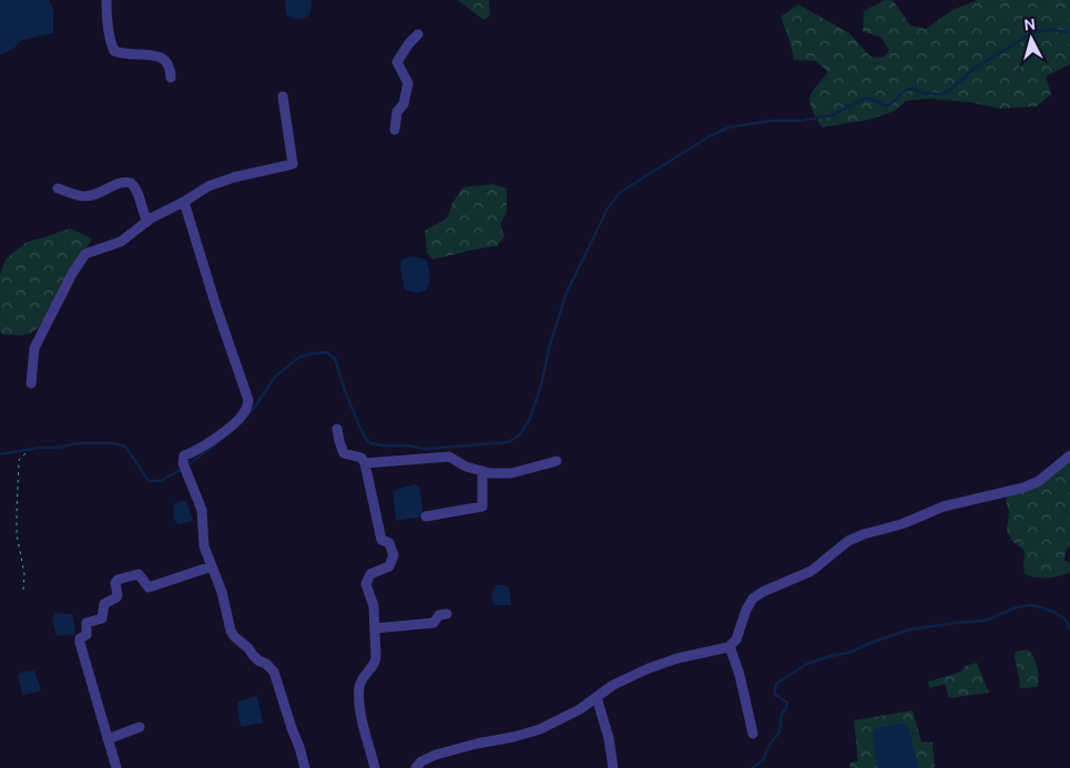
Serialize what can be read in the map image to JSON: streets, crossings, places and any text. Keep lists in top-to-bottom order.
{
  "north": "top"
}
